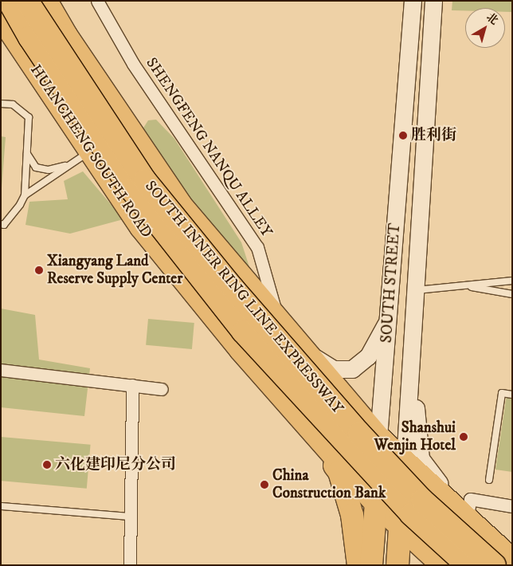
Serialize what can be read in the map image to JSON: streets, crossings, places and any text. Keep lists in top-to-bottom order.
{
  "streets": {
    "highway": ["HUANCHENG SOUTH ROAD", "SOUTH STREET", "SOUTH INNER RING LINE EXPRESSWAY"],
    "street": ["SHENGFENG NANQU ALLEY"]
  },
  "crossings": [
    ["HUANCHENG SOUTH ROAD", "SOUTH STREET"]
  ],
  "places": [
    "胜利街",
    "Xiangyang Land Reserve Supply Center",
    "Shanshui Wenjin Hotel",
    "六化建印尼分公司",
    "China Construction Bank"
  ],
  "north": "top right"
}
